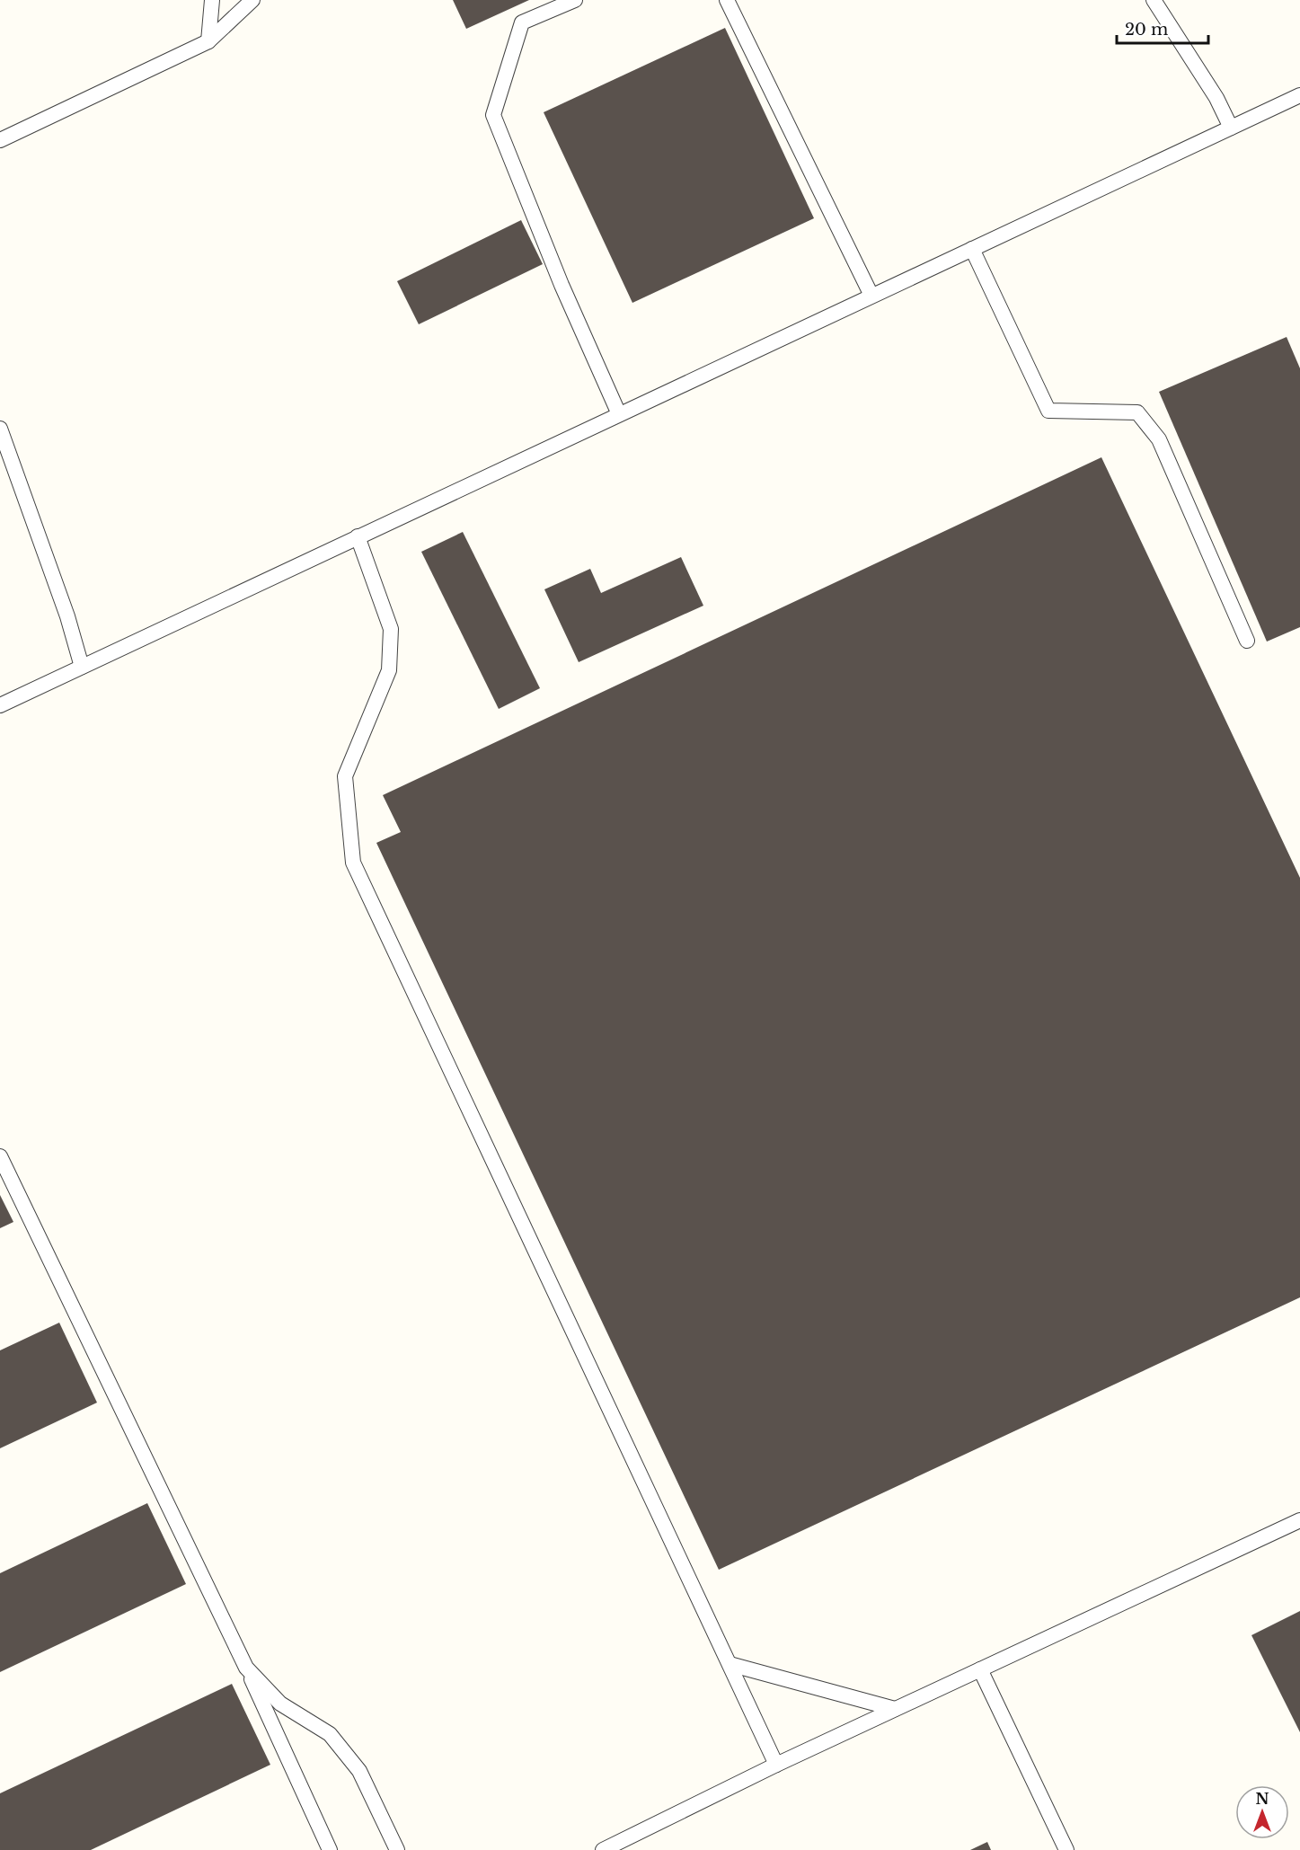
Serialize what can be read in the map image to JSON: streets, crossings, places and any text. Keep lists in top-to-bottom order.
{
  "scale_bar": "20 m",
  "north": "top"
}
